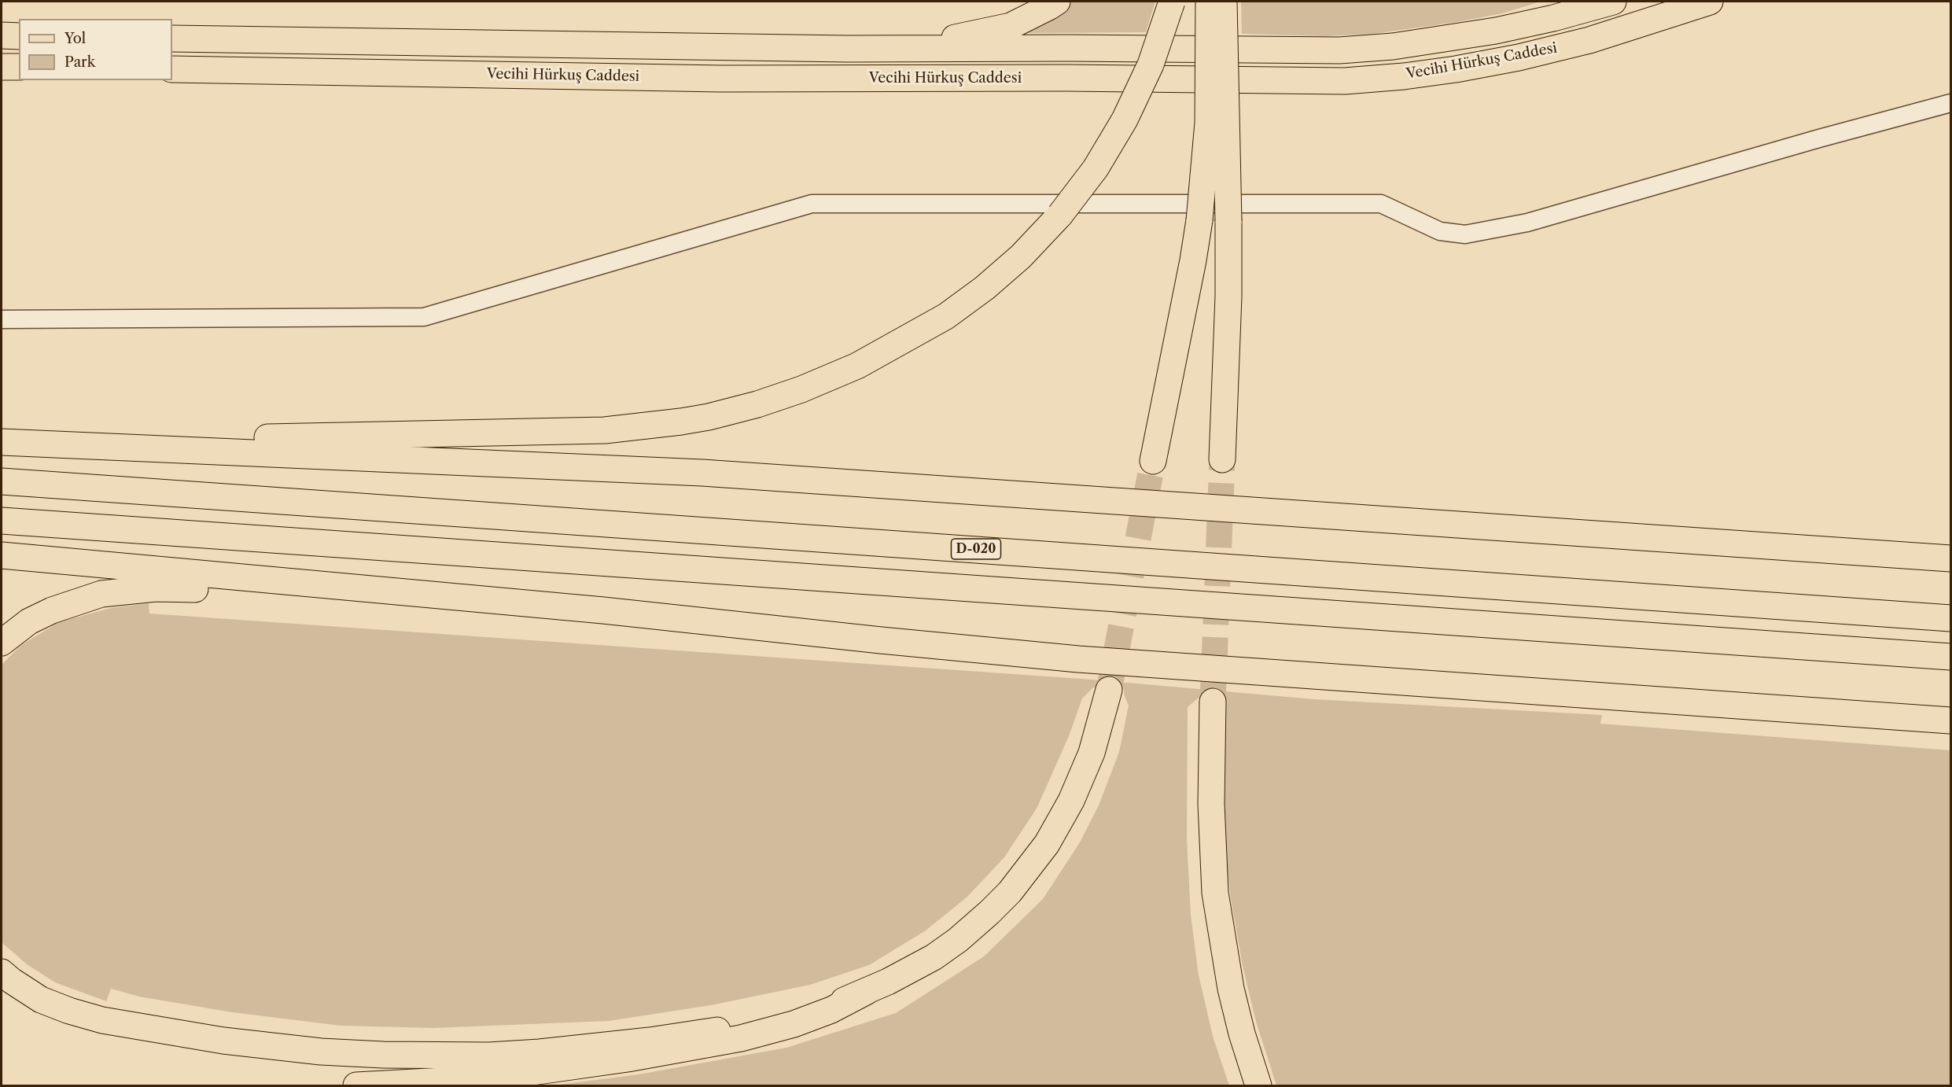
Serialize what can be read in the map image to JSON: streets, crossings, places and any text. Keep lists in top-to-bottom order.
{
  "streets": {
    "main road": ["Vecihi Hürkuş Caddesi", "D-020"]
  },
  "legend": ["Yol", "Park"]
}
